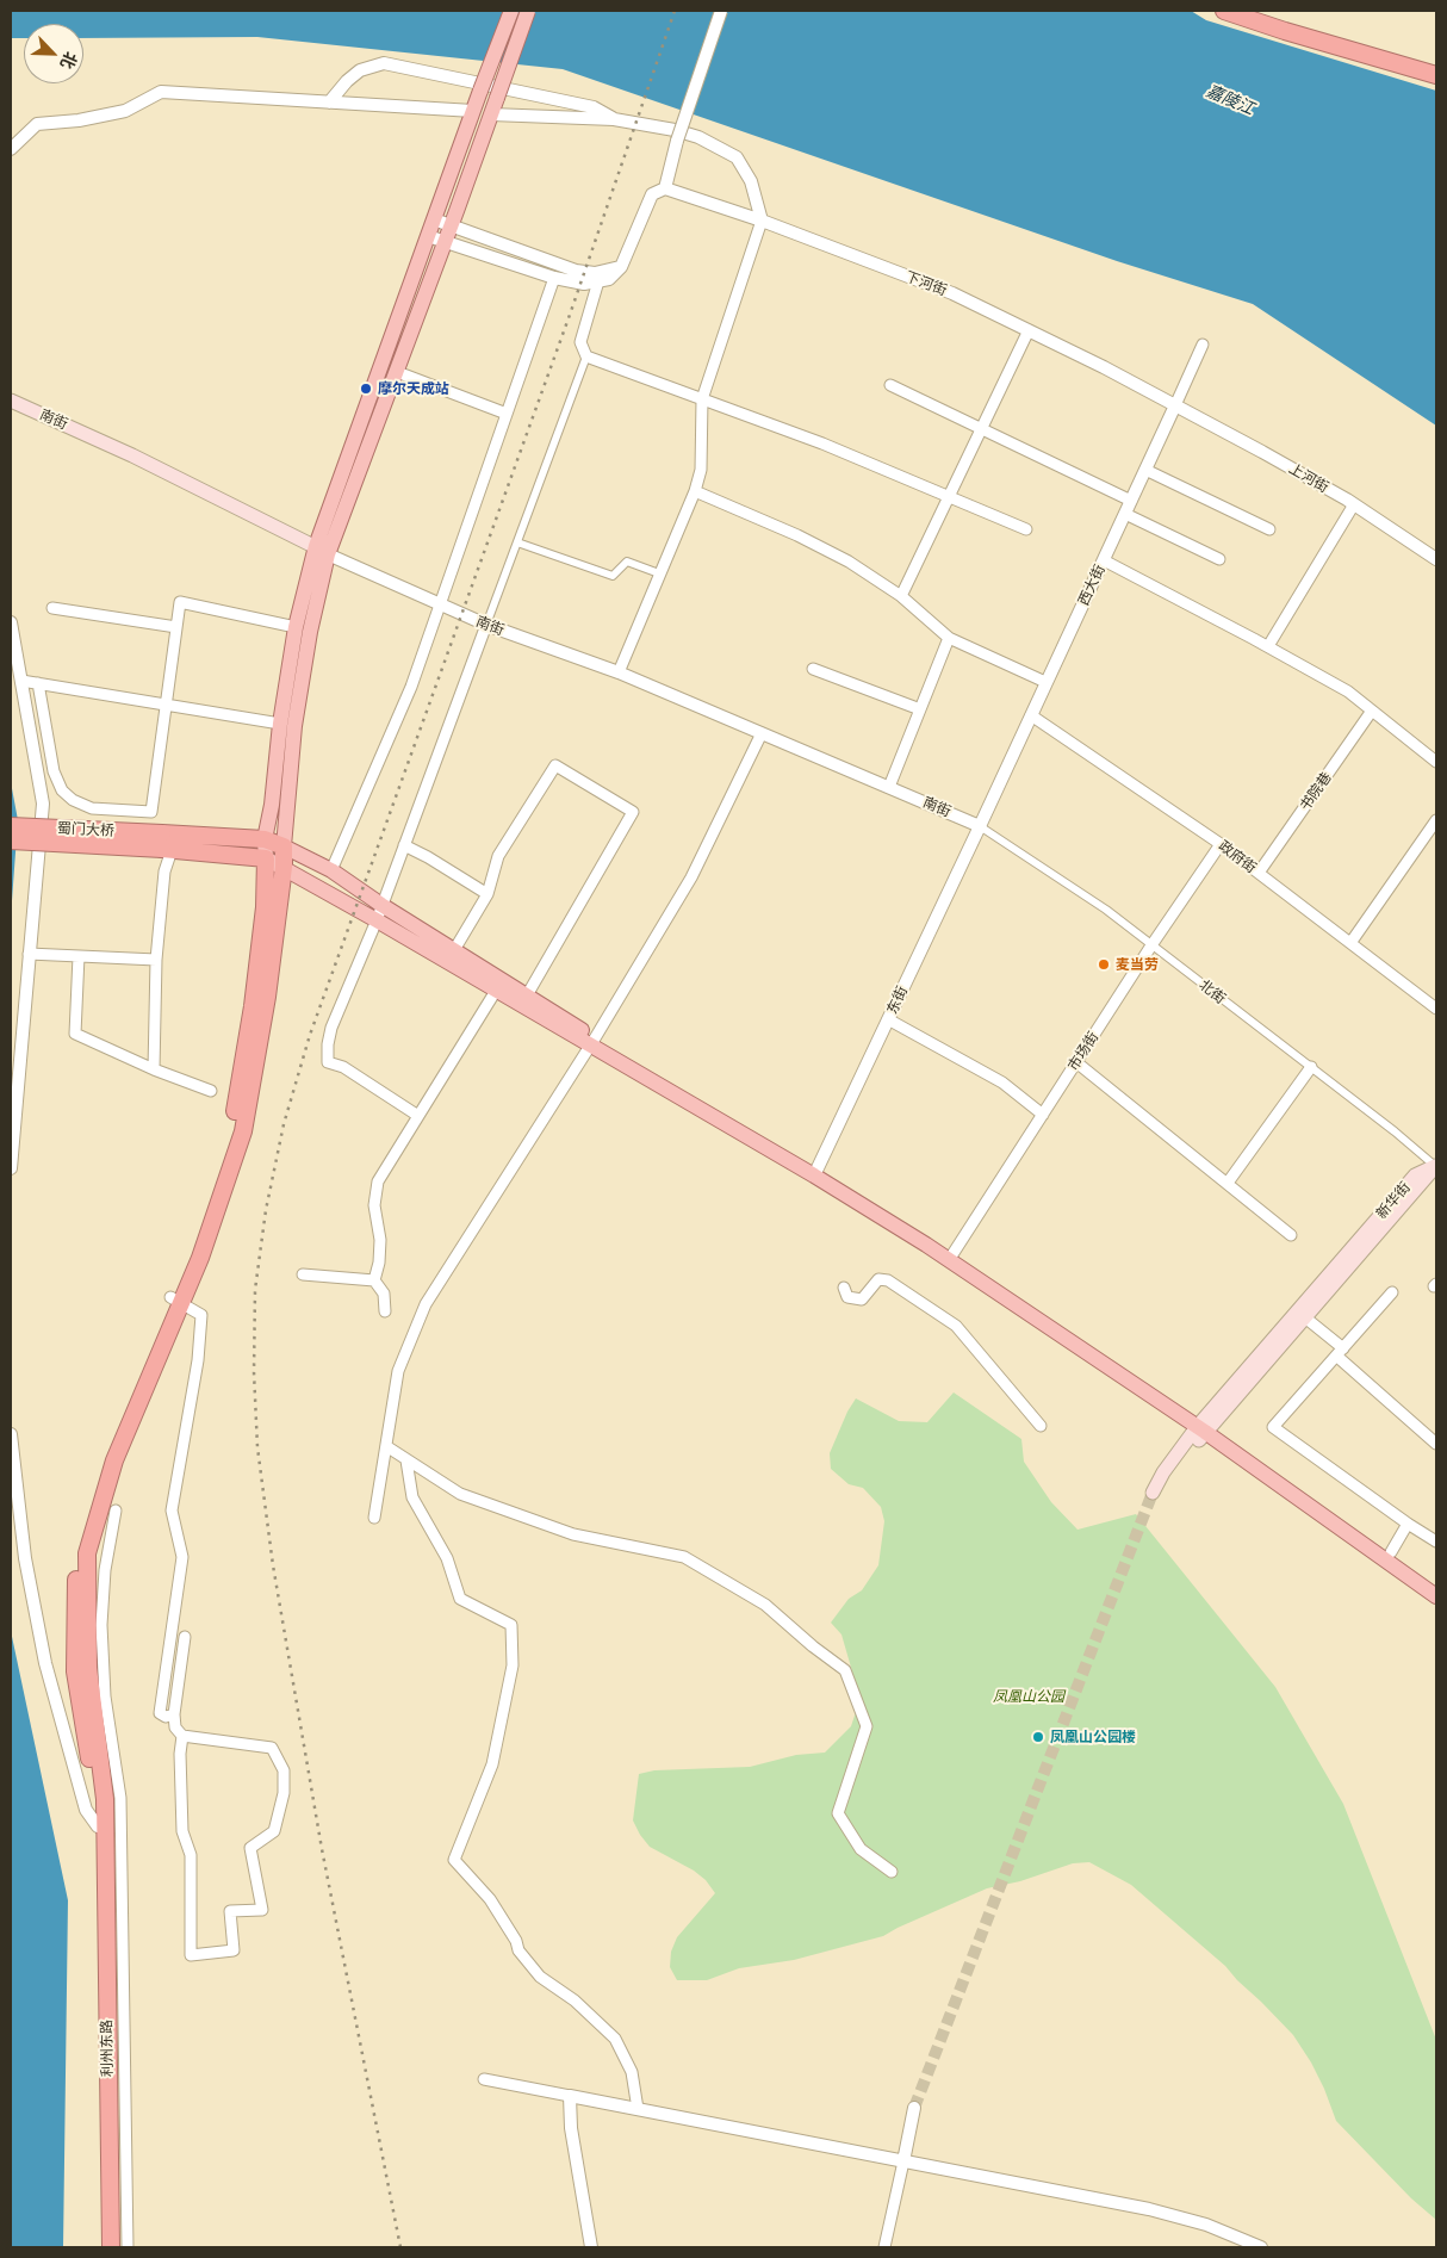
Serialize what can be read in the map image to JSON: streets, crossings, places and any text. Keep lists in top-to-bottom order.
{
  "streets": {
    "highway": ["蜀门大桥", "利州东路"],
    "main road": ["南街", "新华街"],
    "street": [
      "下河街",
      "上河街",
      "西大街",
      "书院巷",
      "政府街",
      "北街",
      "东街",
      "市场街"
    ]
  },
  "crossings": [
    ["下河街", "上河街"],
    ["下河街", "西大街"],
    ["南街", "西大街"],
    ["南街", "北街"],
    ["南街", "东街"],
    ["上河街", "西大街"],
    ["西大街", "政府街"],
    ["西大街", "北街"],
    ["西大街", "东街"],
    ["书院巷", "政府街"],
    ["政府街", "市场街"],
    ["北街", "东街"],
    ["北街", "市场街"],
    ["北街", "新华街"]
  ],
  "water": ["嘉陵江"],
  "parks": ["凤凰山公园"],
  "places": ["摩尔天成站", "麦当劳", "凤凰山公园楼"],
  "north": "bottom right"
}
